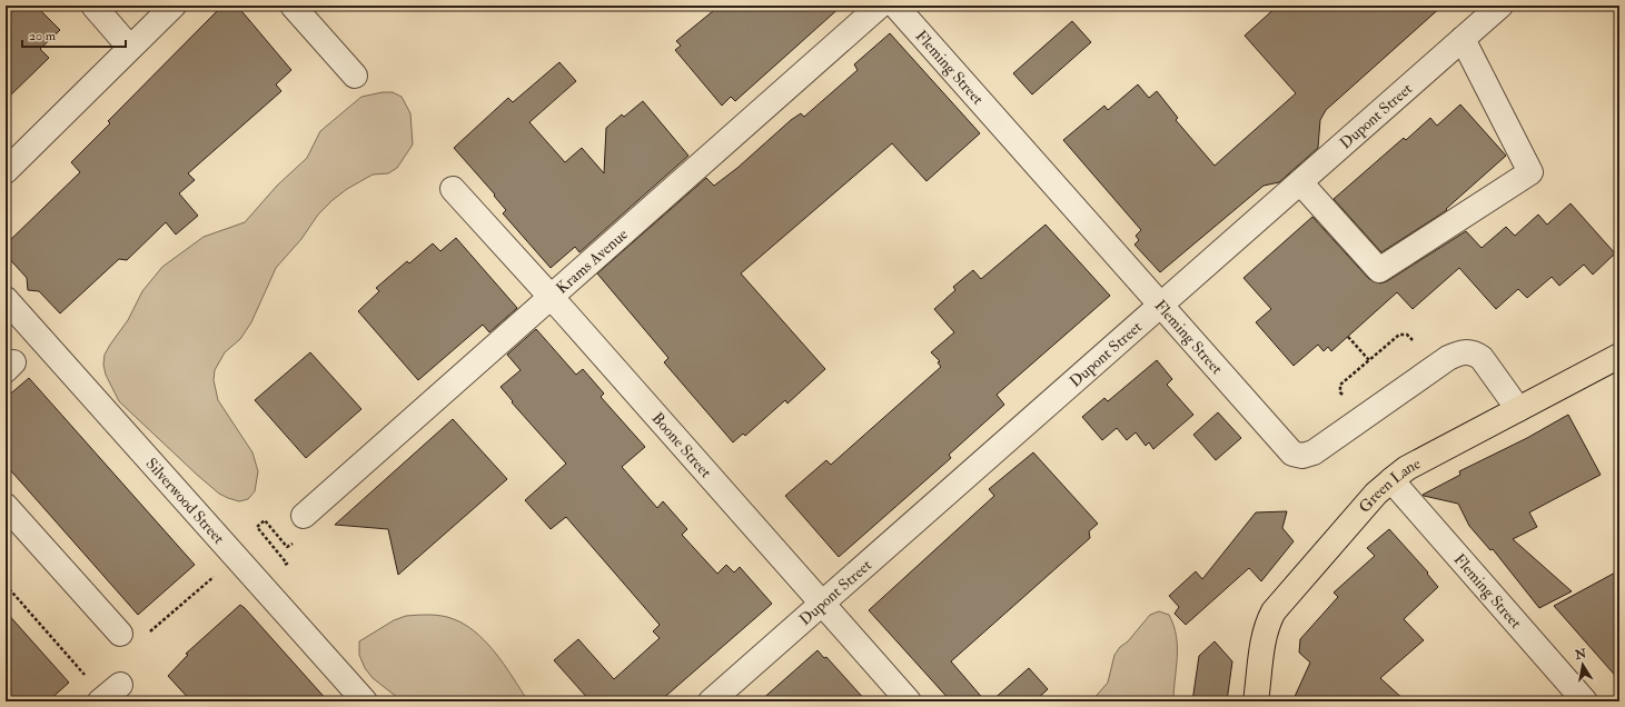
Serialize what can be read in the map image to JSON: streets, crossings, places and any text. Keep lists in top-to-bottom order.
{
  "streets": {
    "main road": ["Green Lane"],
    "street": [
      "Fleming Street",
      "Dupont Street",
      "Krams Avenue",
      "Boone Street",
      "Silverwood Street"
    ]
  },
  "crossings": [
    ["Fleming Street", "Dupont Street"],
    ["Fleming Street", "Green Lane"],
    ["Dupont Street", "Boone Street"],
    ["Krams Avenue", "Boone Street"]
  ],
  "scale_bar": "20 m",
  "north": "top"
}
